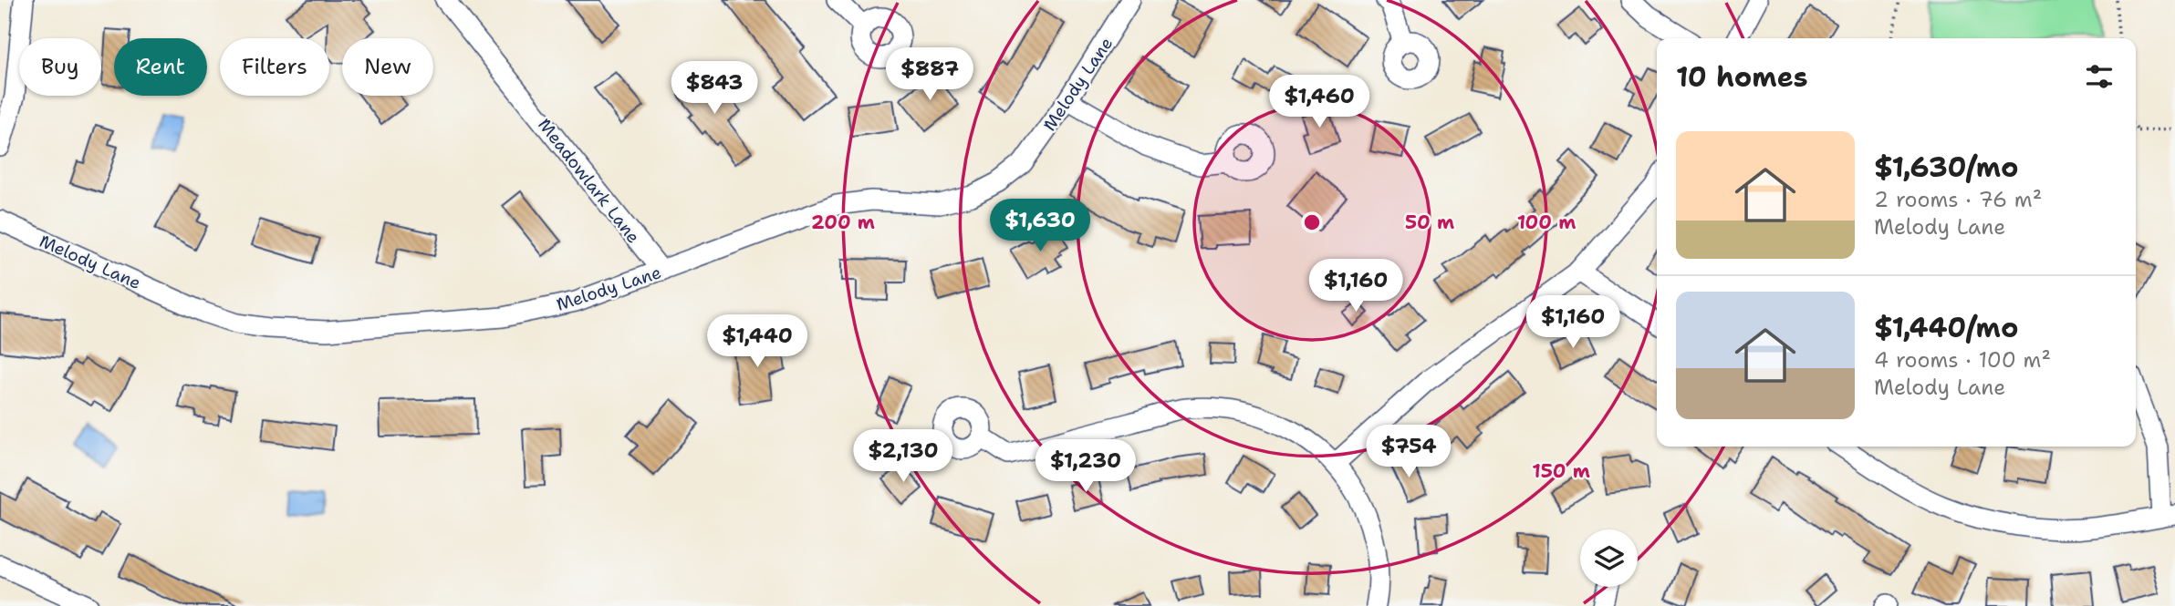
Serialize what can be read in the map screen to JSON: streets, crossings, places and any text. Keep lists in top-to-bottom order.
{
  "streets": {
    "street": ["Melody Lane", "Meadowlark Lane"]
  },
  "crossings": [
    ["Melody Lane", "Meadowlark Lane"]
  ],
  "page": {
    "chip": [
      "Buy",
      "Rent",
      "Filters",
      "New"
    ],
    "heading": "10 homes",
    "price": [
      "$887",
      "$843",
      "$1,460",
      "$1,630",
      "$1,160",
      "$1,160",
      "$1,440",
      "$754",
      "$2,130",
      "$1,230"
    ],
    "list": [
      {
        "name": "$1,630/mo",
        "note": "2 rooms · 76 m² · Melody Lane"
      },
      {
        "name": "$1,440/mo",
        "note": "4 rooms · 100 m² · Melody Lane"
      }
    ]
  },
  "rings": [
    "50 m",
    "100 m",
    "200 m",
    "150 m"
  ]
}
